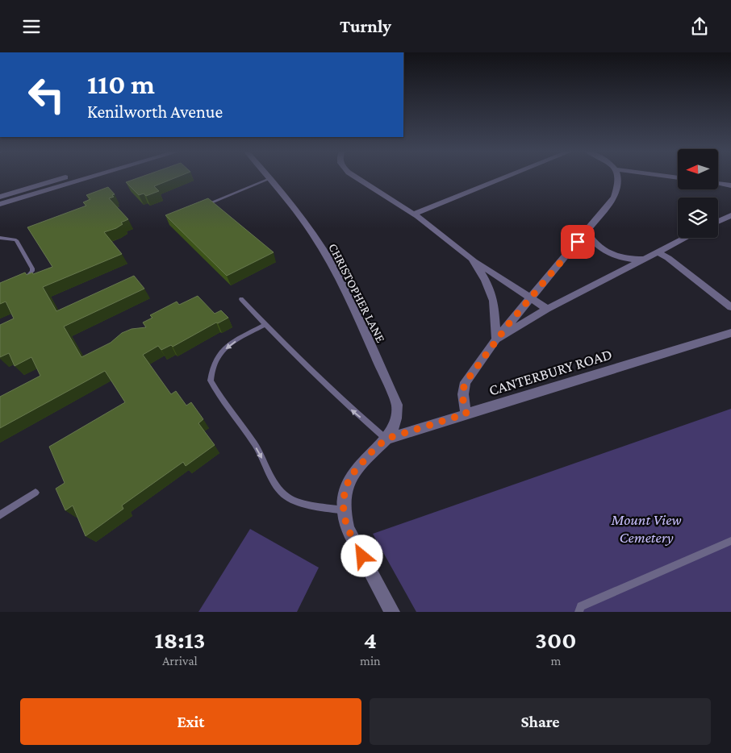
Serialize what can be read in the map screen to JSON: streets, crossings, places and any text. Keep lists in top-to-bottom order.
{
  "streets": {
    "street": ["CHRISTOPHER LANE", "CANTERBURY ROAD"]
  },
  "crossings": [
    ["CHRISTOPHER LANE", "CANTERBURY ROAD"]
  ],
  "parks": ["Mount View Cemetery"],
  "north": "left",
  "page": {
    "header": "Turnly",
    "turn": ["110 m", "Kenilworth Avenue"],
    "eta": [
      "18:13",
      "Arrival",
      "4",
      "min",
      "300",
      "m"
    ],
    "buttons": ["Exit", "Share"]
  }
}
